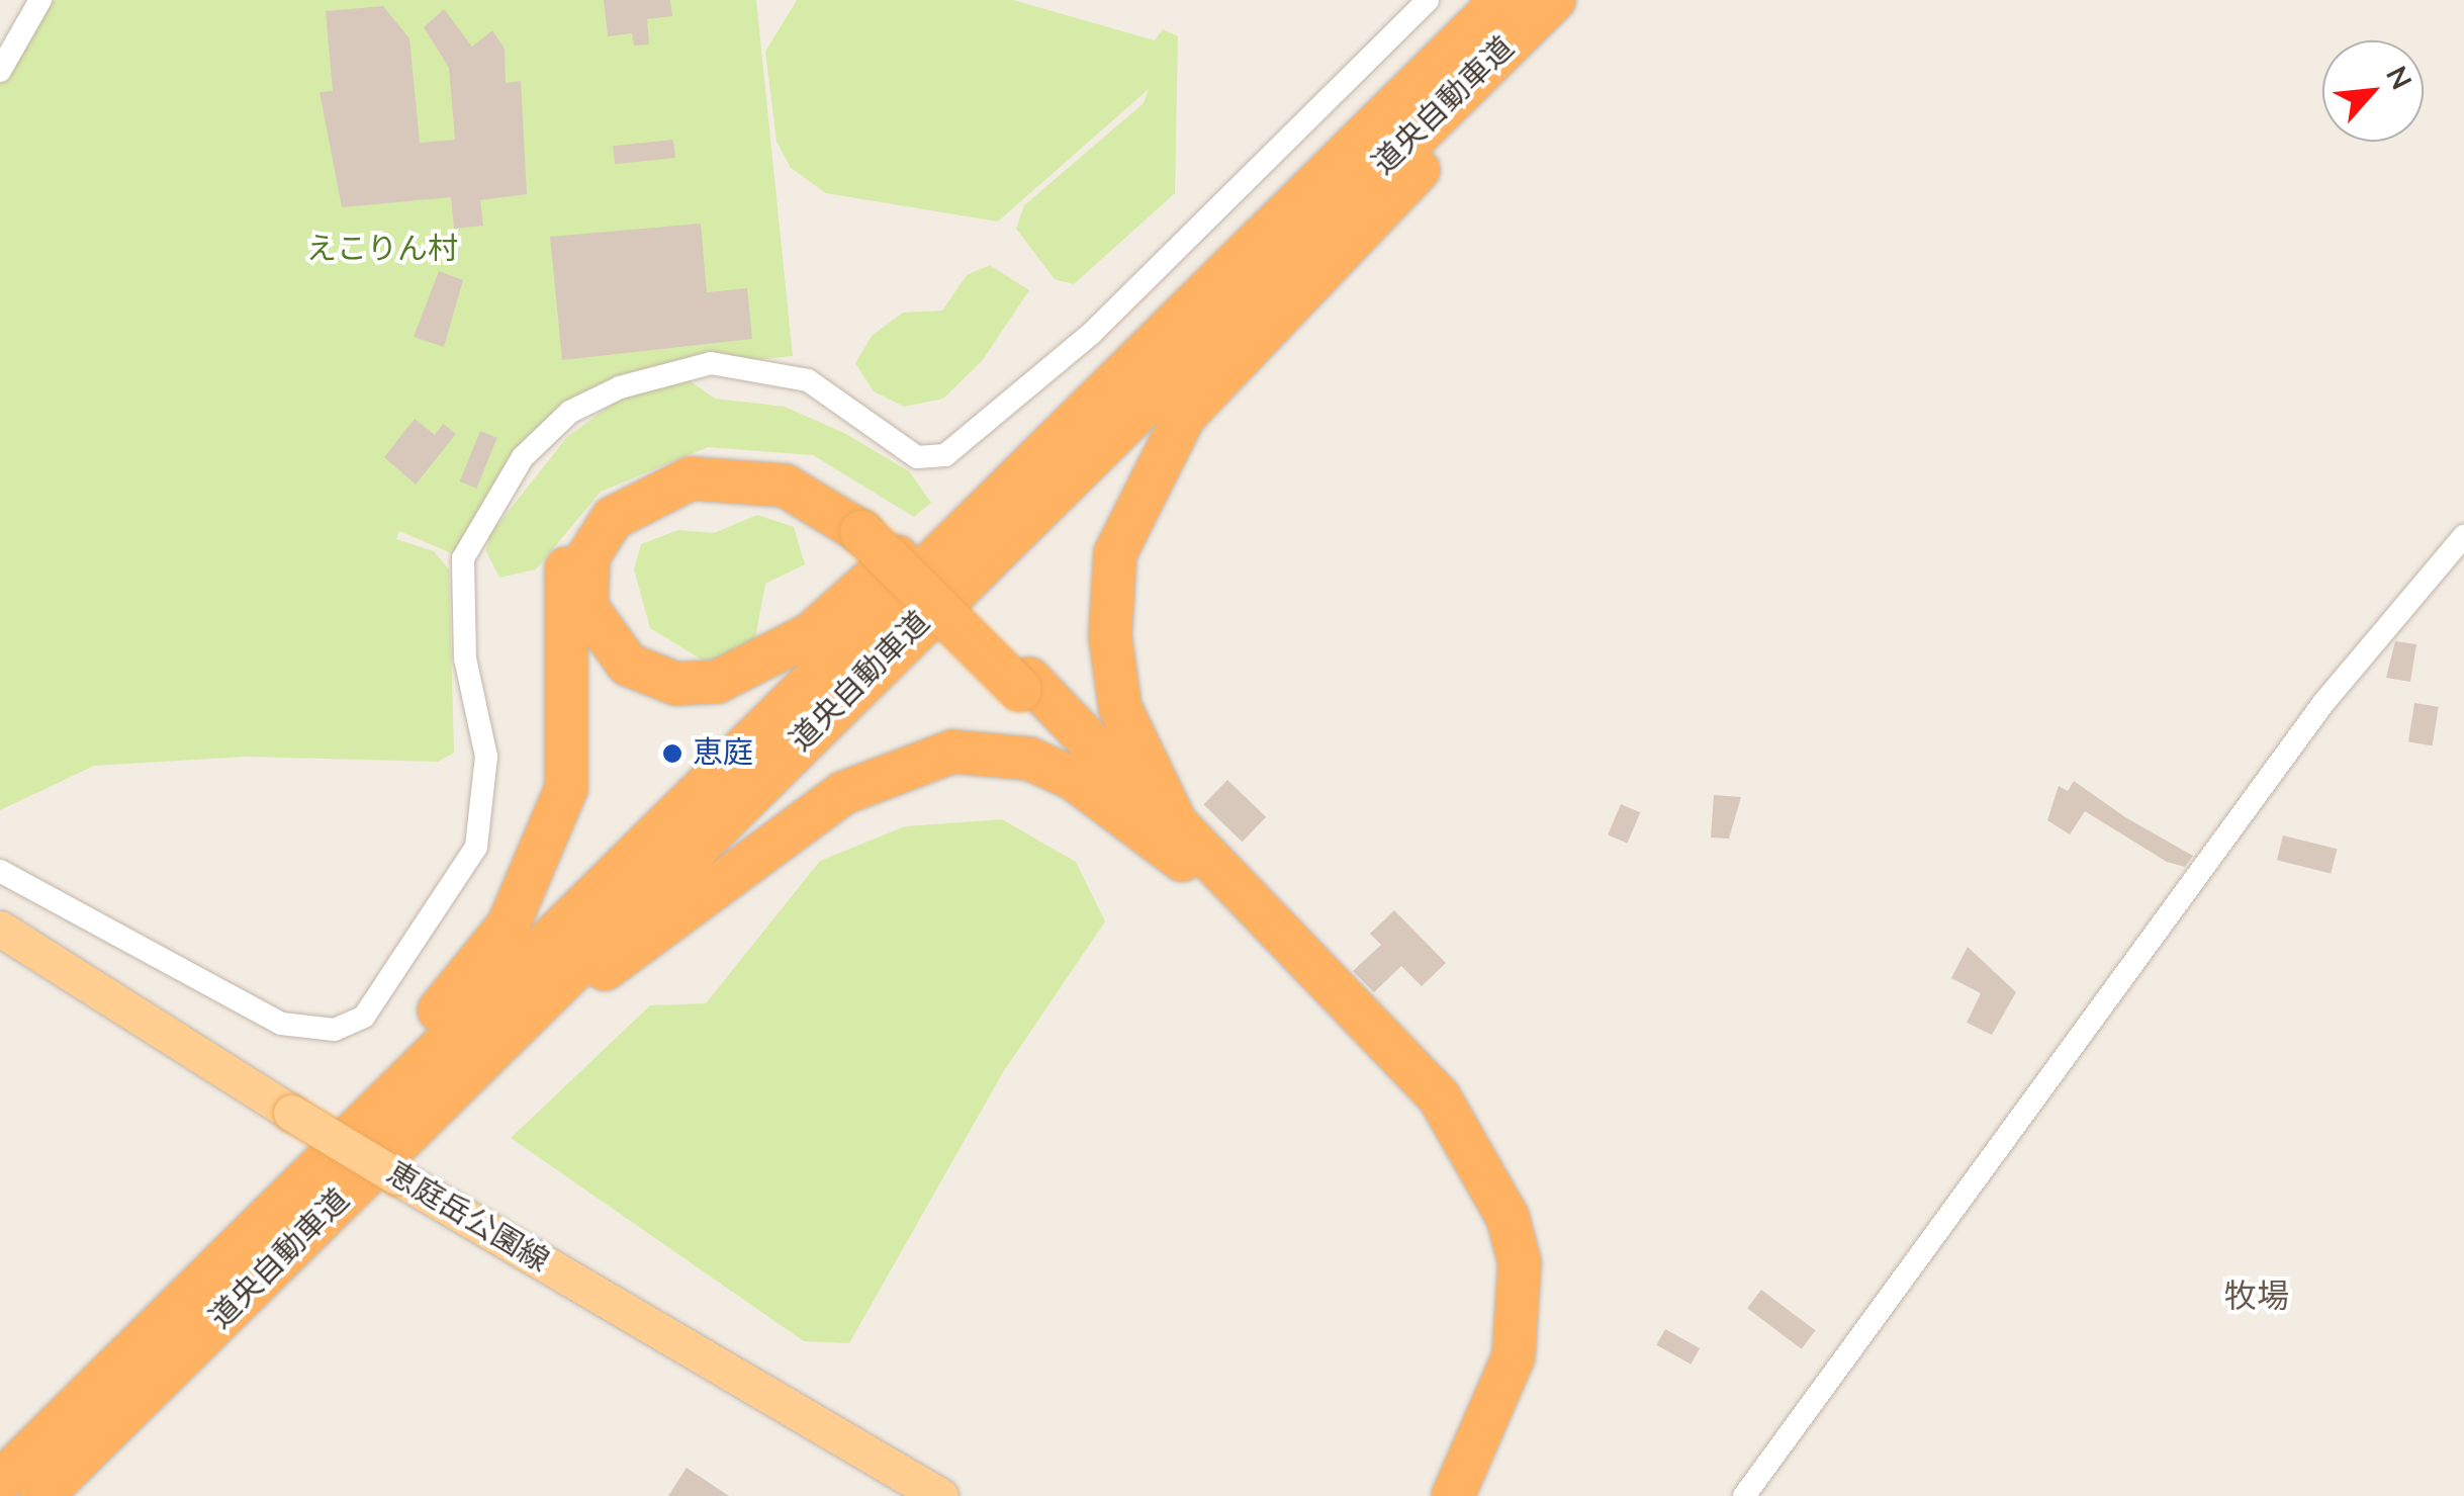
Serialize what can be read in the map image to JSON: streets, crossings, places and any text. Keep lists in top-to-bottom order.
{
  "streets": {
    "highway": ["道央自動車道"],
    "main road": ["恵庭岳公園線"]
  },
  "districts": ["牧場"],
  "parks": ["えこりん村"],
  "places": ["恵庭"],
  "north": "top right"
}
